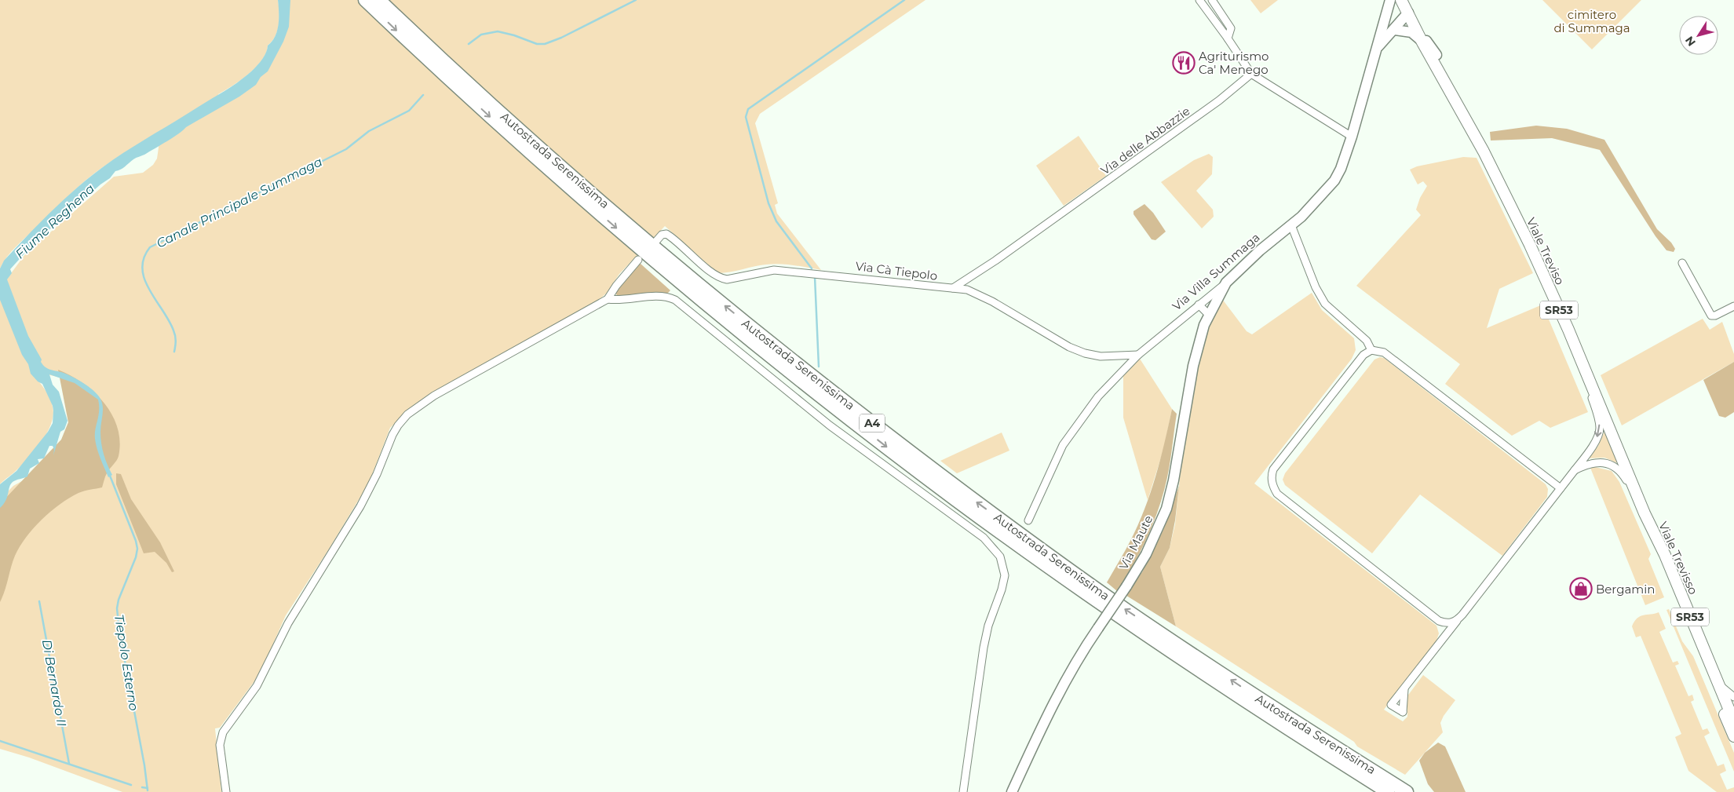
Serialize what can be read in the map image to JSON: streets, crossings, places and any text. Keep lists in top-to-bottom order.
{
  "streets": {
    "highway": ["Autostrada Serenissima", "A4"],
    "main road": ["Viale Treviso", "SR53", "Viale Trevisso"],
    "street": [
      "Via delle Abbazzie",
      "Via Cà Tiepolo",
      "Via Villa Summaga",
      "Via Maute"
    ]
  },
  "crossings": [
    ["Via delle Abbazzie", "Via Cà Tiepolo"],
    ["Viale Treviso", "Viale Trevisso"],
    ["Via Cà Tiepolo", "Via Villa Summaga"],
    ["Via Villa Summaga", "Via Maute"]
  ],
  "water": [
    "Canale Principale Summaga",
    "Fiume Reghena",
    "Tiepolo Esterno",
    "Di Bernardo II"
  ],
  "parks": ["cimitero di Summaga"],
  "places": {
    "restaurant": ["Agriturismo Ca' Menego"],
    "shop": ["Bergamin"]
  },
  "north": "bottom left"
}
